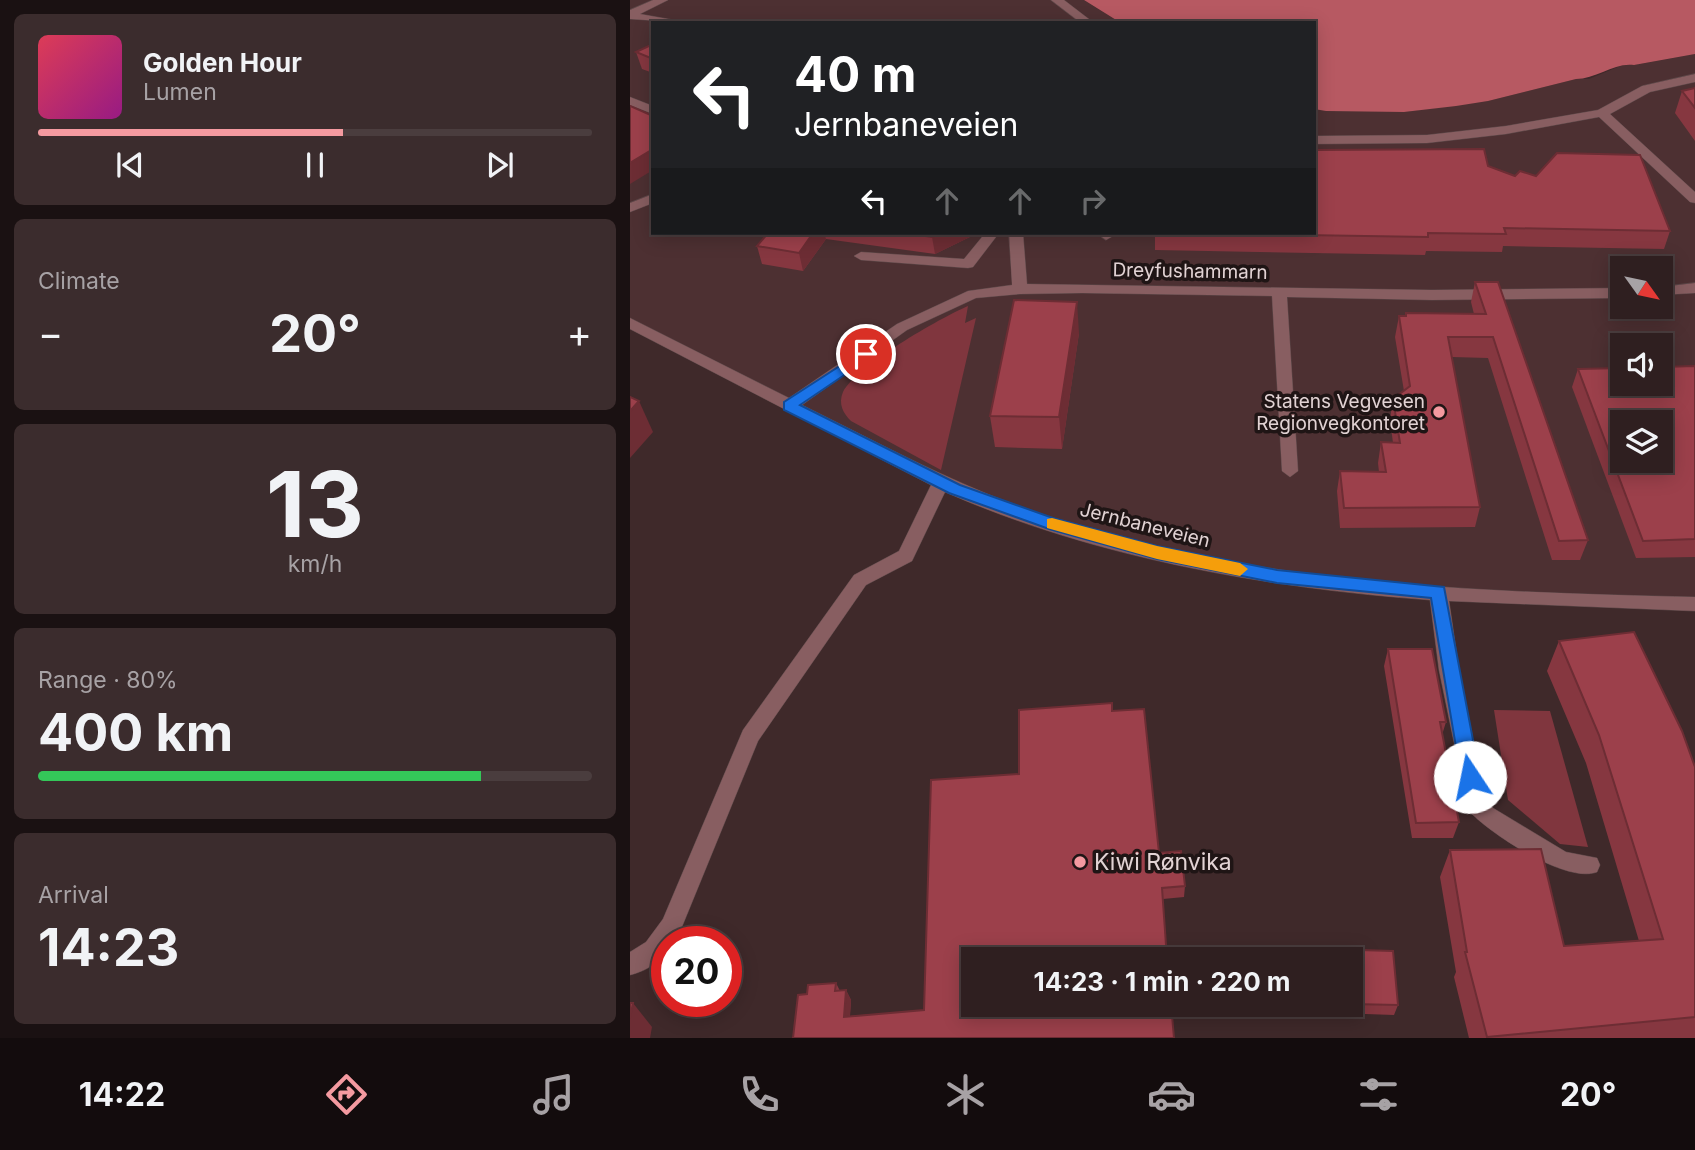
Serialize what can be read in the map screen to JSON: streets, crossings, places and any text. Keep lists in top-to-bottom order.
{
  "streets": {
    "street": ["Dreyfushammarn", "Jernbaneveien"]
  },
  "crossings": [
    ["Dreyfushammarn", "Jernbaneveien"]
  ],
  "places": ["Statens Vegvesen Regionvegkontoret", "Kiwi Rønvika"],
  "north": "bottom right",
  "page": {
    "turn": ["40 m", "Jernbaneveien"],
    "song": ["Golden Hour", "Lumen"],
    "tile": [
      "Climate",
      ["13", "km/h"],
      ["Range · 80%", "400 km"],
      ["Arrival", "14:23"]
    ],
    "heat": ["−", "20°", "+"],
    "limit": "20",
    "trip": "14:23 · 1 min · 220 m",
    "tabs": ["14:22", "20°"]
  }
}
